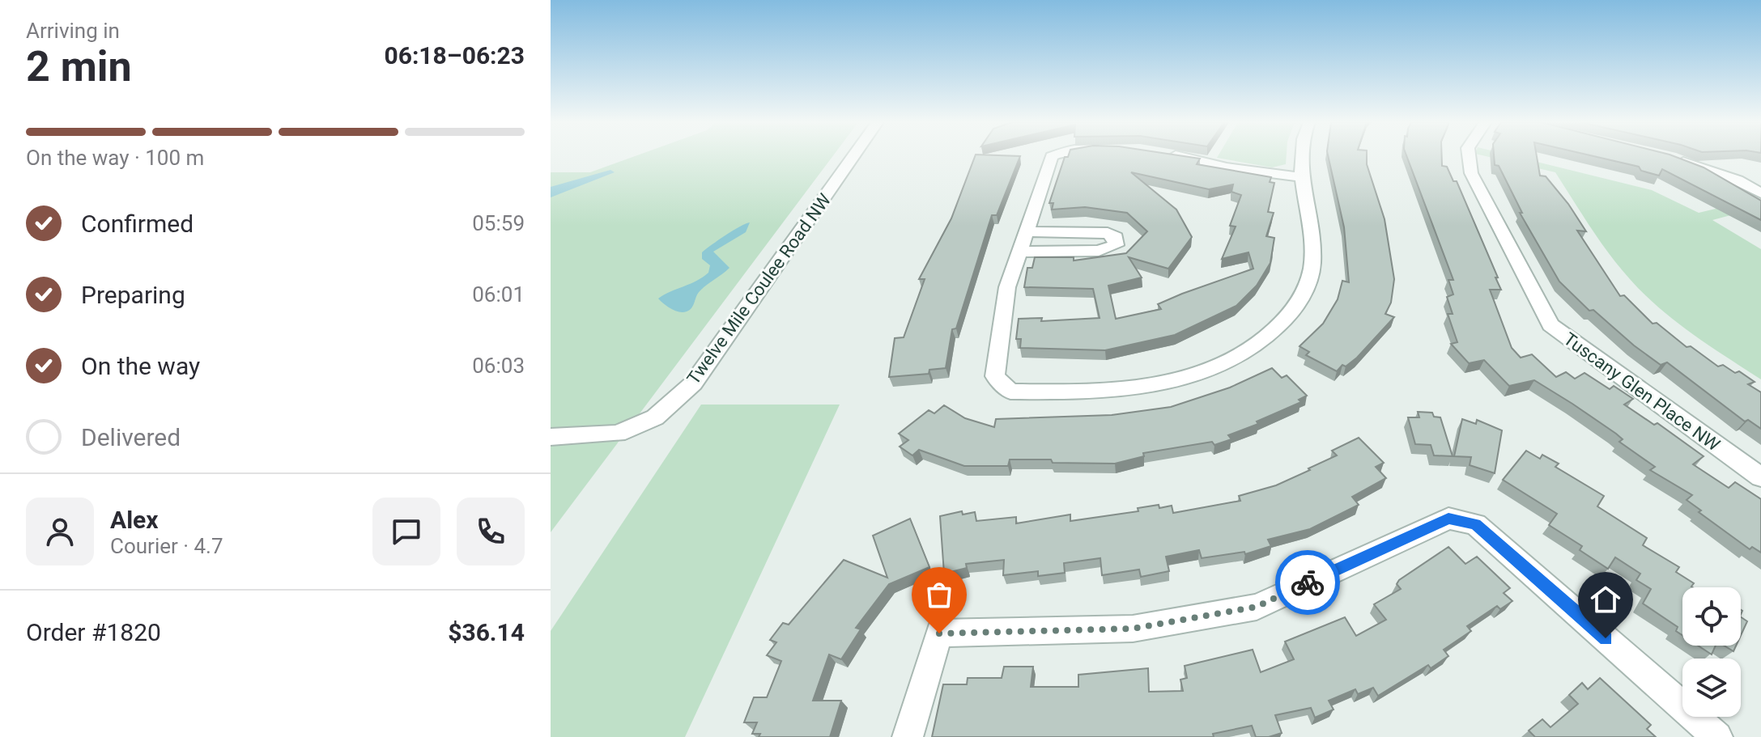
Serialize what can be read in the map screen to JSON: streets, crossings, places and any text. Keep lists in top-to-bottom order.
{
  "streets": {
    "street": ["Twelve Mile Coulee Road NW", "Tuscany Glen Place NW"]
  },
  "page": {
    "heading": ["2 min", "Arriving in", "06:18–06:23"],
    "panel": [
      "Alex",
      "Courier · 4.7",
      "Order #1820",
      "$36.14"
    ],
    "bar": "On the way · 100 m",
    "list": [
      ["Confirmed", "05:59"],
      ["Preparing", "06:01"],
      ["On the way", "06:03"],
      "Delivered"
    ]
  }
}
